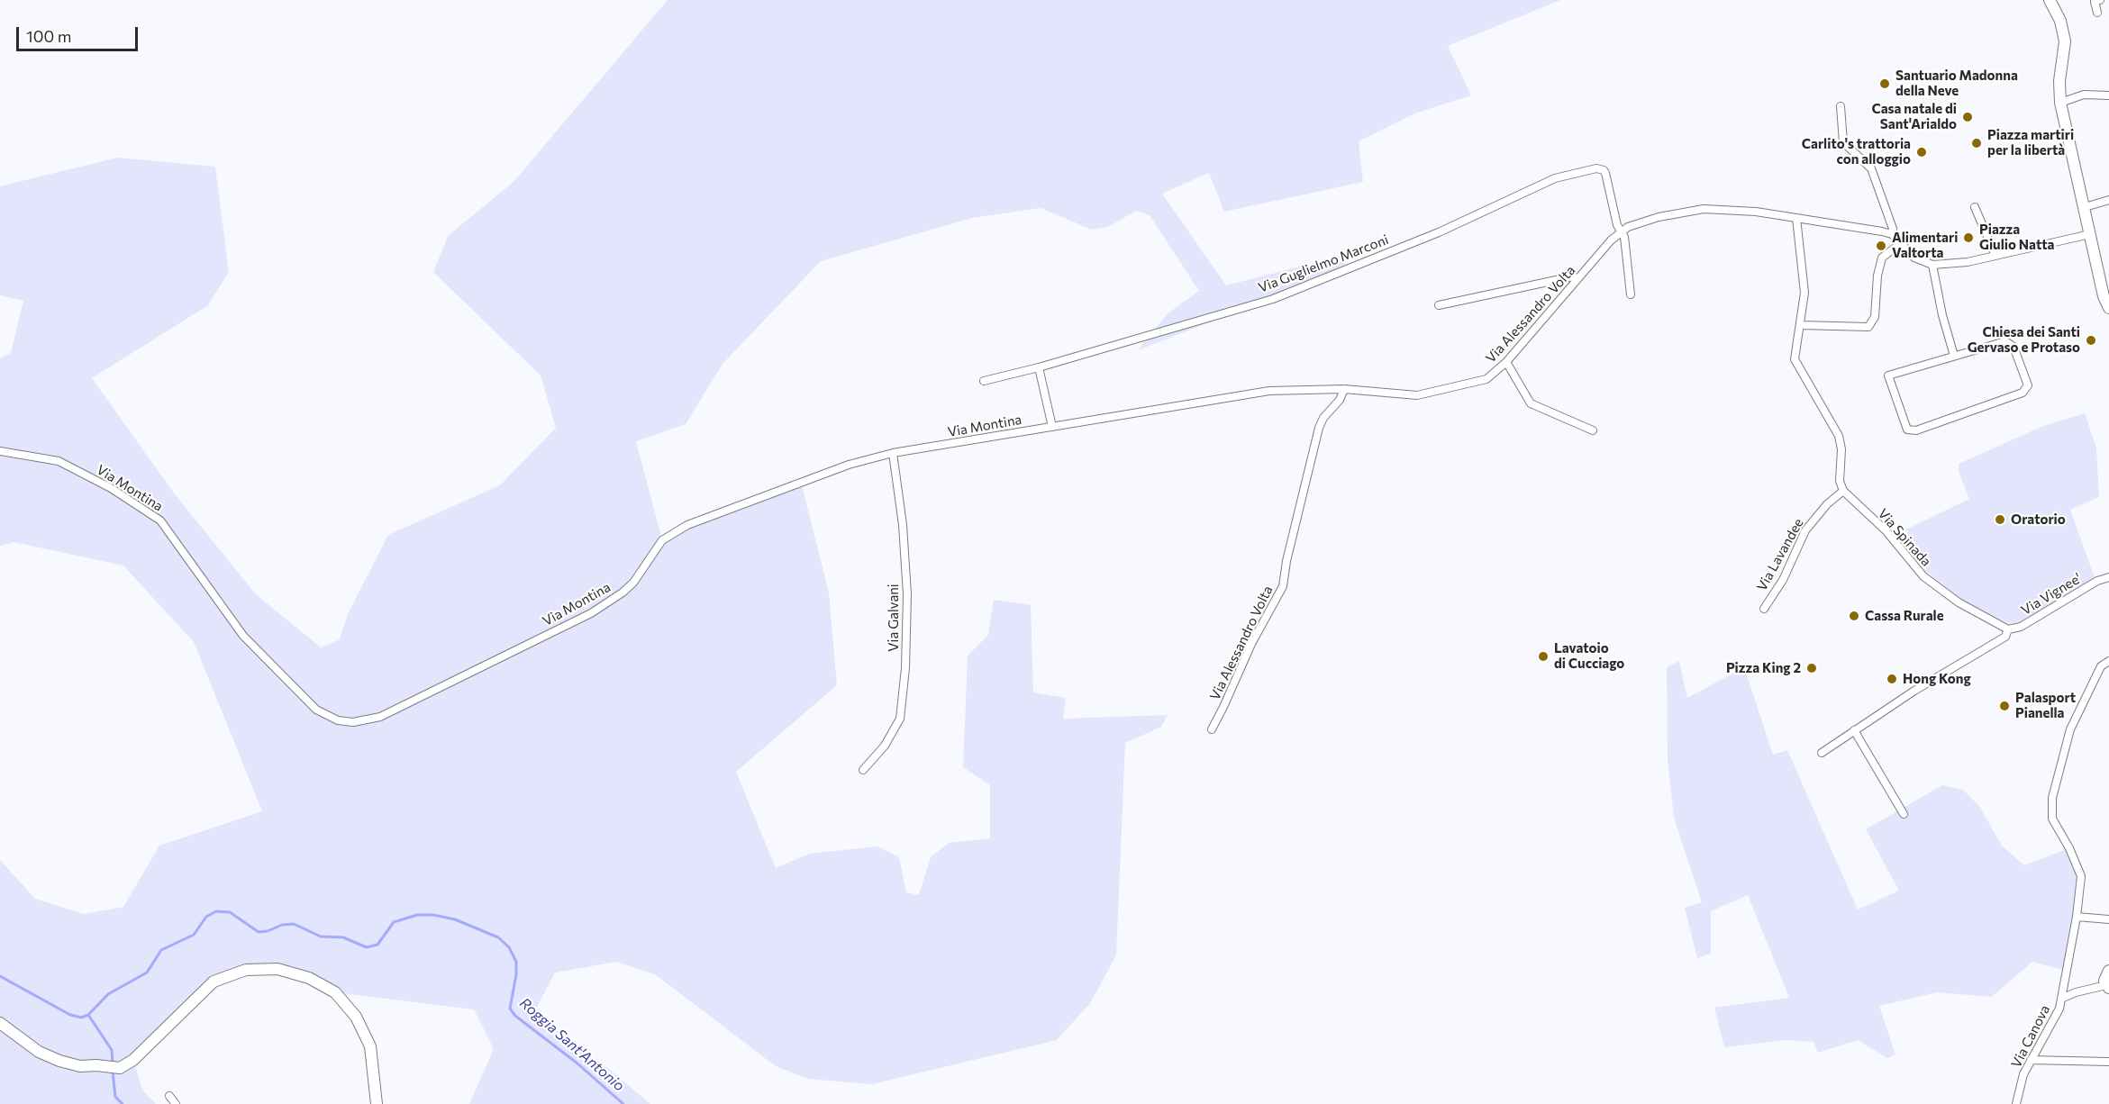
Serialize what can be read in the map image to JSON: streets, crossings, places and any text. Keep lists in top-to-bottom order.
{
  "streets": {
    "street": [
      "Via Guglielmo Marconi",
      "Via Alessandro Volta",
      "Via Montina",
      "Via Spinada",
      "Via Lavandee",
      "Via Vignee'",
      "Via Galvani",
      "Via Canova"
    ]
  },
  "crossings": [
    ["Via Guglielmo Marconi", "Via Alessandro Volta"],
    ["Via Alessandro Volta", "Via Montina"],
    ["Via Montina", "Via Galvani"],
    ["Via Spinada", "Via Lavandee"],
    ["Via Spinada", "Via Vignee'"]
  ],
  "water": ["Roggia Sant'Antonio"],
  "places": [
    "Santuario Madonna della Neve",
    "Casa natale di Sant'Arialdo",
    "Piazza martiri per la libertà",
    "Carlito's trattoria con alloggio",
    "Piazza Giulio Natta",
    "Alimentari Valtorta",
    "Chiesa dei Santi Gervaso e Protaso",
    "Oratorio",
    "Cassa Rurale",
    "Lavatoio di Cucciago",
    "Pizza King 2",
    "Hong Kong",
    "Palasport Pianella"
  ],
  "scale_bar": "100 m"
}
